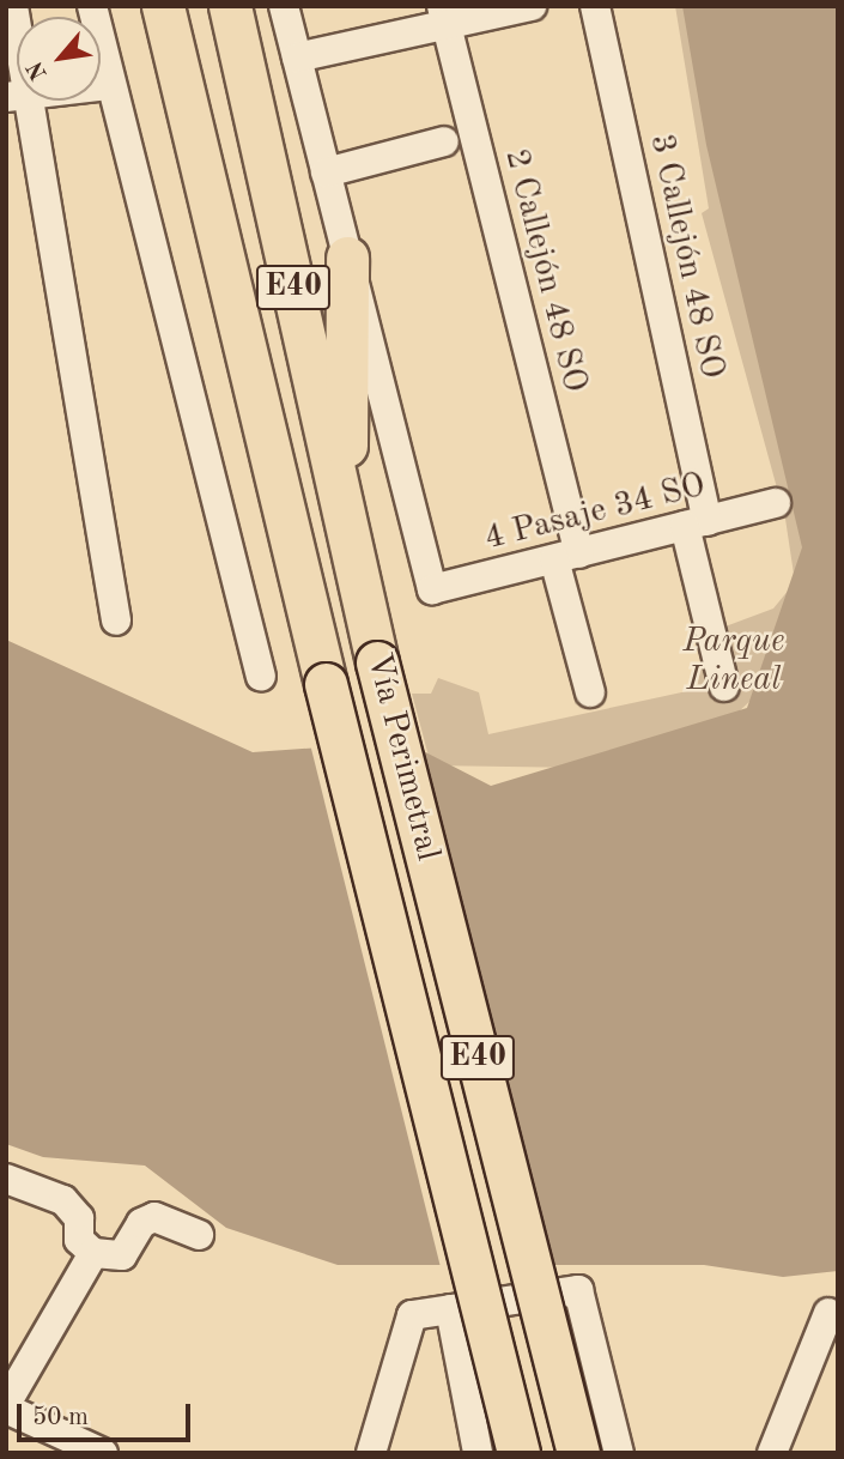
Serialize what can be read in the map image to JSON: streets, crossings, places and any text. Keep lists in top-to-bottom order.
{
  "streets": {
    "highway": ["E40", "Vía Perimetral"],
    "street": ["3 Callejón 48 SO", "2 Callejón 48 SO", "4 Pasaje 34 SO"]
  },
  "crossings": [
    ["3 Callejón 48 SO", "4 Pasaje 34 SO"],
    ["2 Callejón 48 SO", "4 Pasaje 34 SO"]
  ],
  "parks": ["Parque Lineal"],
  "scale_bar": "50 m",
  "north": "bottom left"
}
